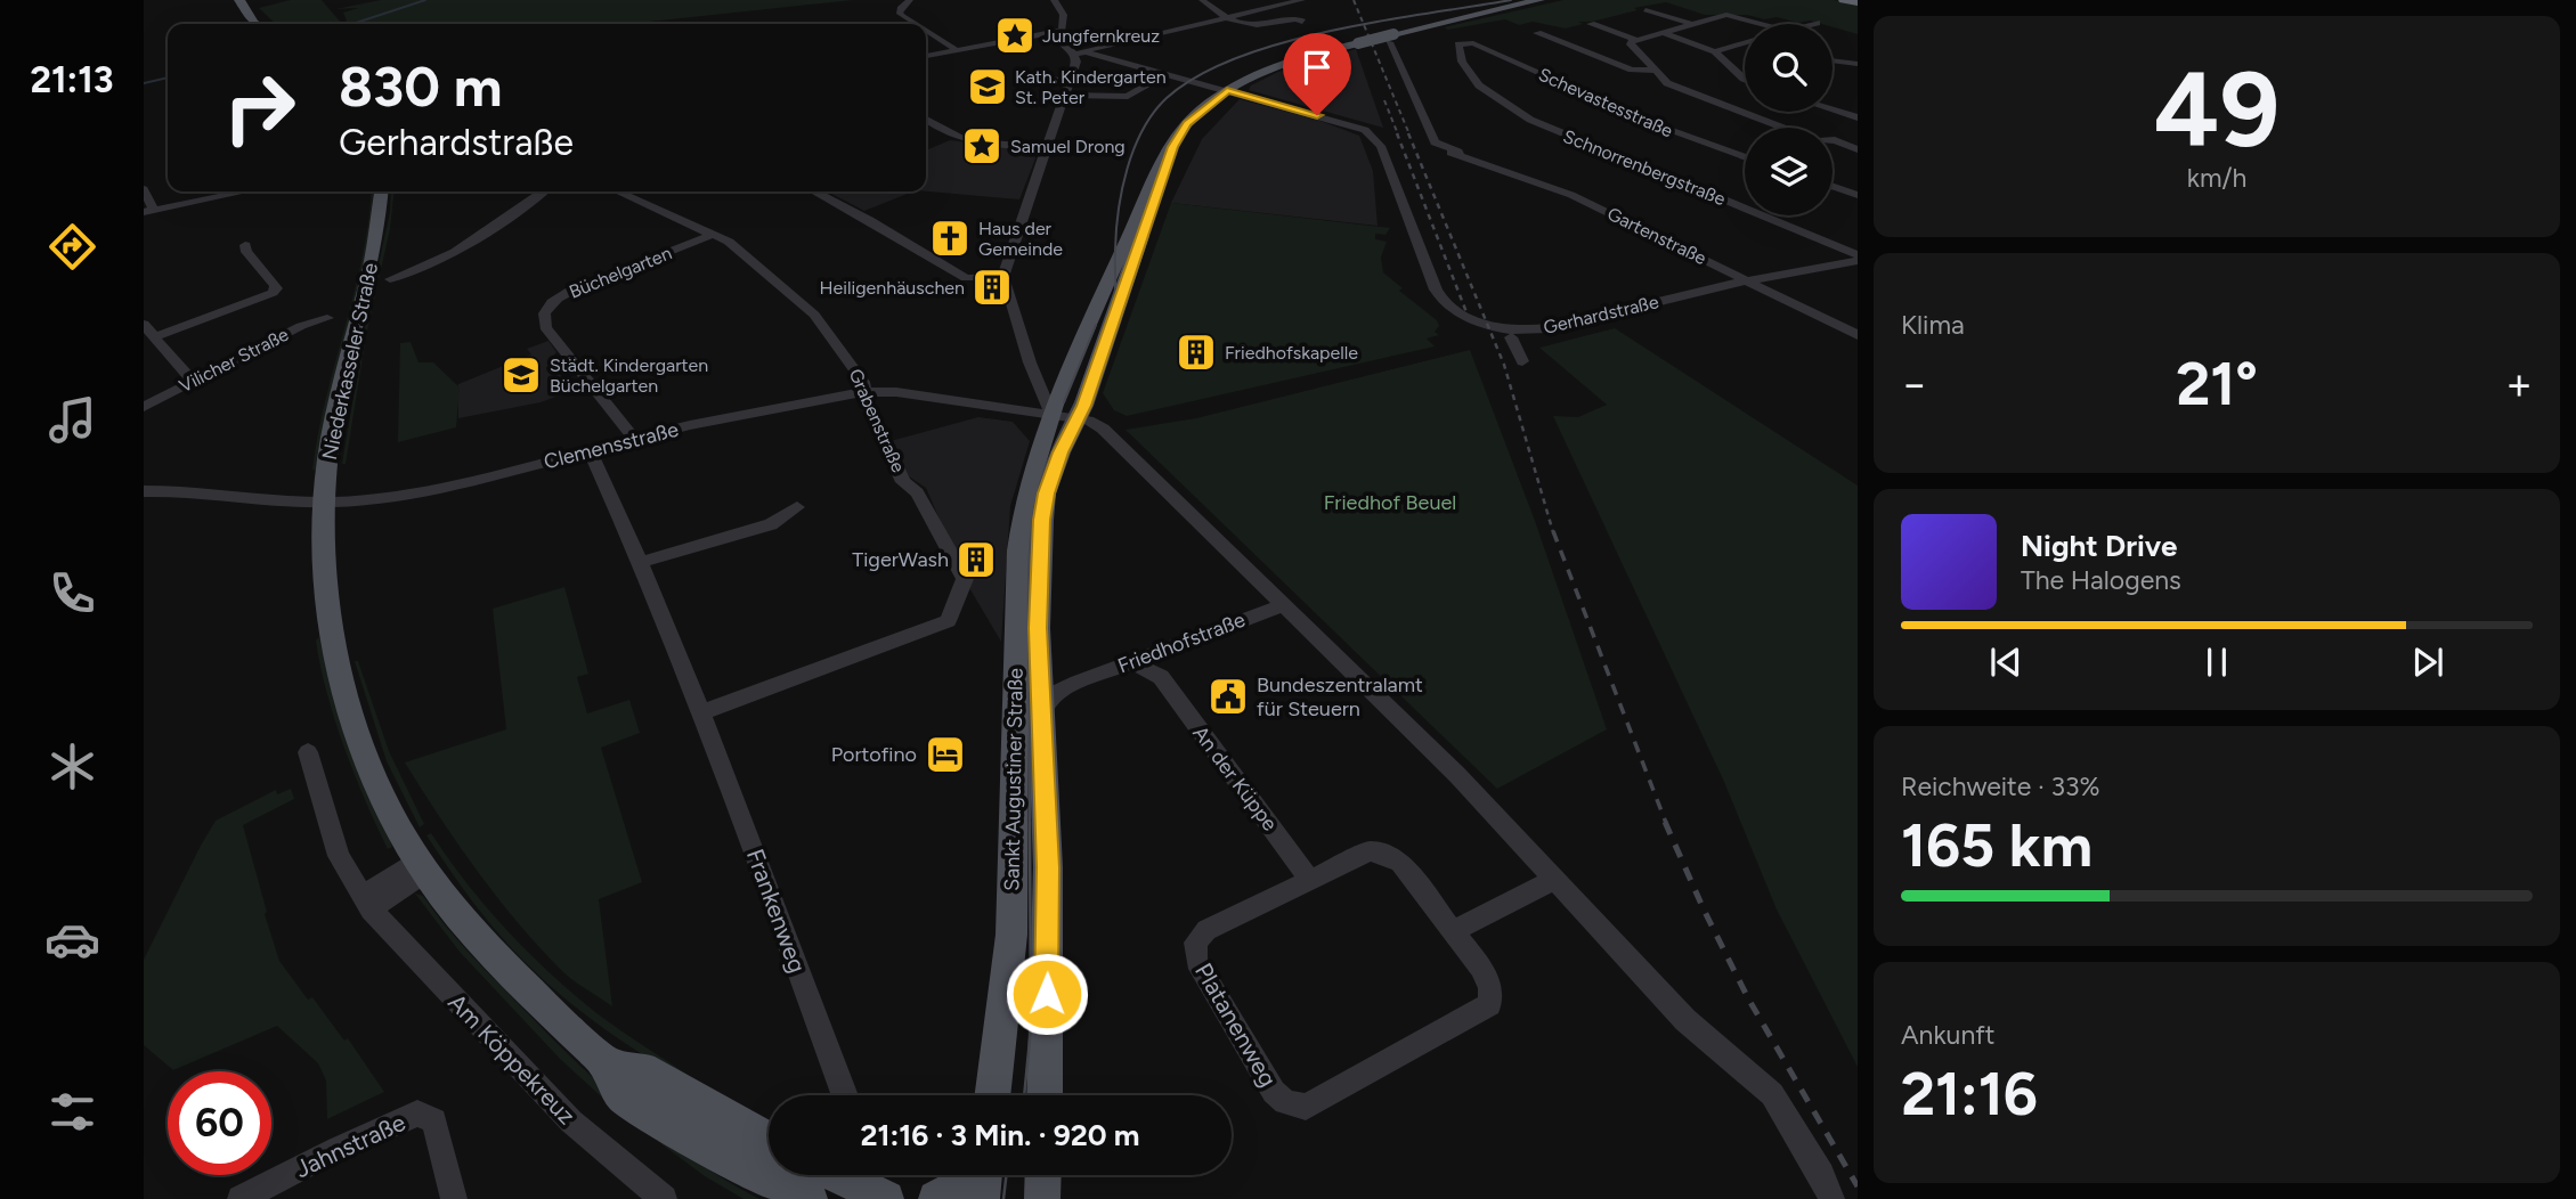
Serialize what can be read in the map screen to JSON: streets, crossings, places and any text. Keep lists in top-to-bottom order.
{
  "streets": {
    "main road": ["Niederkasseler Straße", "Sankt Augustiner Straße"],
    "street": [
      "Schevastesstraße",
      "Schnorrenbergstraße",
      "Gartenstraße",
      "Büchelgarten",
      "Gerhardstraße",
      "Vilicher Straße",
      "Grabenstraße",
      "Clemensstraße",
      "Friedhofstraße",
      "An der Küppe",
      "Frankenweg",
      "Platanenweg",
      "Am Köppekreuz",
      "Jahnstraße"
    ]
  },
  "crossings": [
    ["Schevastesstraße", "Schnorrenbergstraße"],
    ["Schnorrenbergstraße", "Gerhardstraße"],
    ["Gartenstraße", "Gerhardstraße"],
    ["Gartenstraße", "Sankt Augustiner Straße"],
    ["Büchelgarten", "Grabenstraße"],
    ["Büchelgarten", "Clemensstraße"],
    ["Gerhardstraße", "Sankt Augustiner Straße"],
    ["Niederkasseler Straße", "Clemensstraße"],
    ["Grabenstraße", "Clemensstraße"],
    ["Grabenstraße", "Frankenweg"],
    ["Clemensstraße", "Sankt Augustiner Straße"],
    ["Clemensstraße", "Frankenweg"],
    ["Friedhofstraße", "An der Küppe"],
    ["Friedhofstraße", "Sankt Augustiner Straße"],
    ["An der Küppe", "Platanenweg"]
  ],
  "parks": ["Friedhof Beuel"],
  "places": {
    "place": ["Jungfernkreuz", "Samuel Drong"],
    "school or university": ["Kath. Kindergarten St. Peter", "Städt. Kindergarten Büchelgarten"],
    "church": ["Haus der Gemeinde"],
    "building": ["Heiligenhäuschen", "Friedhofskapelle", "TigerWash"],
    "public building": ["Bundeszentralamt für Steuern"],
    "hotel": ["Portofino"]
  },
  "page": {
    "tabs": "21:13",
    "tile": [
      ["49", "km/h"],
      "Klima",
      ["Reichweite · 33%", "165 km"],
      ["Ankunft", "21:16"]
    ],
    "turn": ["830 m", "Gerhardstraße"],
    "heat": ["−", "21°", "+"],
    "song": ["Night Drive", "The Halogens"],
    "limit": "60",
    "trip": "21:16 · 3 Min. · 920 m"
  }
}
